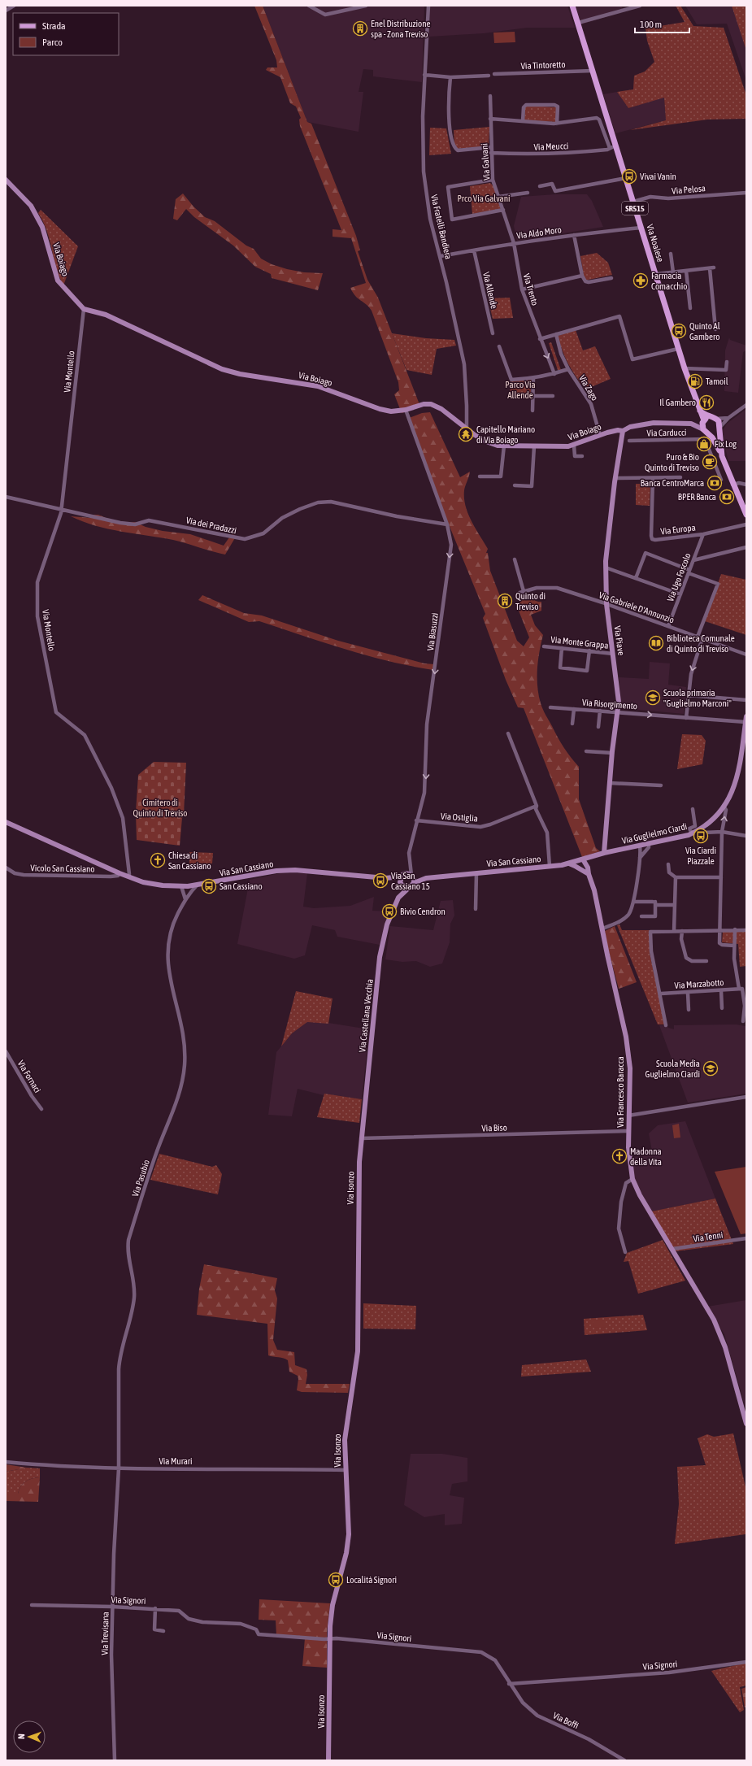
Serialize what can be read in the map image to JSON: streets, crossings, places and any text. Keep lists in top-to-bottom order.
{
  "streets": {
    "main road": [
      "SR515",
      "Via Noalese",
      "Via Boiago",
      "Via Piave",
      "Via Guglielmo Ciardi",
      "Via San Cassiano",
      "Via Castellana Vecchia",
      "Via Francesco Baracca",
      "Via Isonzo"
    ],
    "street": [
      "Via Tintoretto",
      "Via Meucci",
      "Via Galvani",
      "Via Pelosa",
      "Via Fratelli Bandiera",
      "Via Aldo Moro",
      "Via Trento",
      "Via Allende",
      "Via Montello",
      "Via Zago",
      "Via Carducci",
      "Via dei Pradazzi",
      "Via Europa",
      "Via Ugo Foscolo",
      "Via Gabriele D'Annunzio",
      "Via Biasuzzi",
      "Via Monte Grappa",
      "Via Risorgimento",
      "Via Ostiglia",
      "Vicolo San Cassiano",
      "Via Marzabotto",
      "Via Fornaci",
      "Via Biso",
      "Via Pasubio",
      "Via Tenni",
      "Via Murari",
      "Via Signori",
      "Via Trevisana",
      "Via Boffi"
    ]
  },
  "crossings": [
    ["Via Tintoretto", "Via Noalese"],
    ["Via Meucci", "Via Galvani"],
    ["Via Meucci", "Via Noalese"],
    ["Via Galvani", "Via Aldo Moro"],
    ["Via Galvani", "Via Trento"],
    ["Via Pelosa", "Via Noalese"],
    ["Via Fratelli Bandiera", "Via Aldo Moro"],
    ["Via Fratelli Bandiera", "Via Boiago"],
    ["Via Aldo Moro", "Via Noalese"],
    ["Via Aldo Moro", "Via Trento"],
    ["Via Aldo Moro", "Via Allende"],
    ["Via Boiago", "Via Montello"],
    ["Via Boiago", "Via Zago"],
    ["Via Boiago", "Via Biasuzzi"],
    ["Via Boiago", "Via Piave"],
    ["Via Montello", "Via dei Pradazzi"],
    ["Via Montello", "Via San Cassiano"],
    ["Via dei Pradazzi", "Via Biasuzzi"],
    ["Via Europa", "Via Ugo Foscolo"],
    ["Via Ugo Foscolo", "Via Gabriele D'Annunzio"],
    ["Via Gabriele D'Annunzio", "Via Piave"],
    ["Via Biasuzzi", "Via Ostiglia"],
    ["Via Biasuzzi", "Via San Cassiano"],
    ["Via Biasuzzi", "Via Castellana Vecchia"],
    ["Via Piave", "Via Monte Grappa"],
    ["Via Piave", "Via Risorgimento"],
    ["Via Piave", "Via Guglielmo Ciardi"],
    ["Via Risorgimento", "Via Guglielmo Ciardi"],
    ["Via Guglielmo Ciardi", "Via San Cassiano"],
    ["Via Guglielmo Ciardi", "Via Francesco Baracca"],
    ["Via San Cassiano", "Vicolo San Cassiano"],
    ["Via San Cassiano", "Via Castellana Vecchia"],
    ["Via San Cassiano", "Via Francesco Baracca"],
    ["Via San Cassiano", "Via Pasubio"],
    ["Via Castellana Vecchia", "Via Biso"],
    ["Via Castellana Vecchia", "Via Isonzo"],
    ["Via Francesco Baracca", "Via Biso"],
    ["Via Francesco Baracca", "Via Tenni"],
    ["Via Biso", "Via Isonzo"],
    ["Via Pasubio", "Via Murari"],
    ["Via Pasubio", "Via Trevisana"],
    ["Via Isonzo", "Via Murari"],
    ["Via Isonzo", "Via Signori"],
    ["Via Murari", "Via Trevisana"],
    ["Via Signori", "Via Trevisana"],
    ["Via Signori", "Via Boffi"]
  ],
  "one_way": ["Via Biasuzzi", "Via Risorgimento"],
  "parks": ["Prco Via Galvani", "Parco Via Allende", "Cimitero di Quinto di Treviso"],
  "places": {
    "building": ["Enel Distribuzione spa - Zona Treviso", "Quinto di Treviso"],
    "bus stop": [
      "Vivai Vanin",
      "Quinto Al Gambero",
      "Via Ciardi Piazzale",
      "Via San Cassiano 15",
      "San Cassiano",
      "Bivio Cendron",
      "Località Signori"
    ],
    "pharmacy": ["Farmacia Comacchio"],
    "fuel station": ["Tamoil"],
    "restaurant": ["Il Gambero"],
    "temple": ["Capitello Mariano di Via Boiago"],
    "shop": ["Fix Log"],
    "cafe": ["Puro & Bio Quinto di Treviso"],
    "bank": ["Banca CentroMarca", "BPER Banca"],
    "library": ["Biblioteca Comunale di Quinto di Treviso"],
    "school or university": ["Scuola primaria \"Guglielmo Marconi\"", "Scuola Media Guglielmo Ciardi"],
    "church": ["Chiesa di San Cassiano", "Madonna della Vita"]
  },
  "legend": ["Strada", "Parco"],
  "scale_bar": "100 m",
  "north": "left"
}
